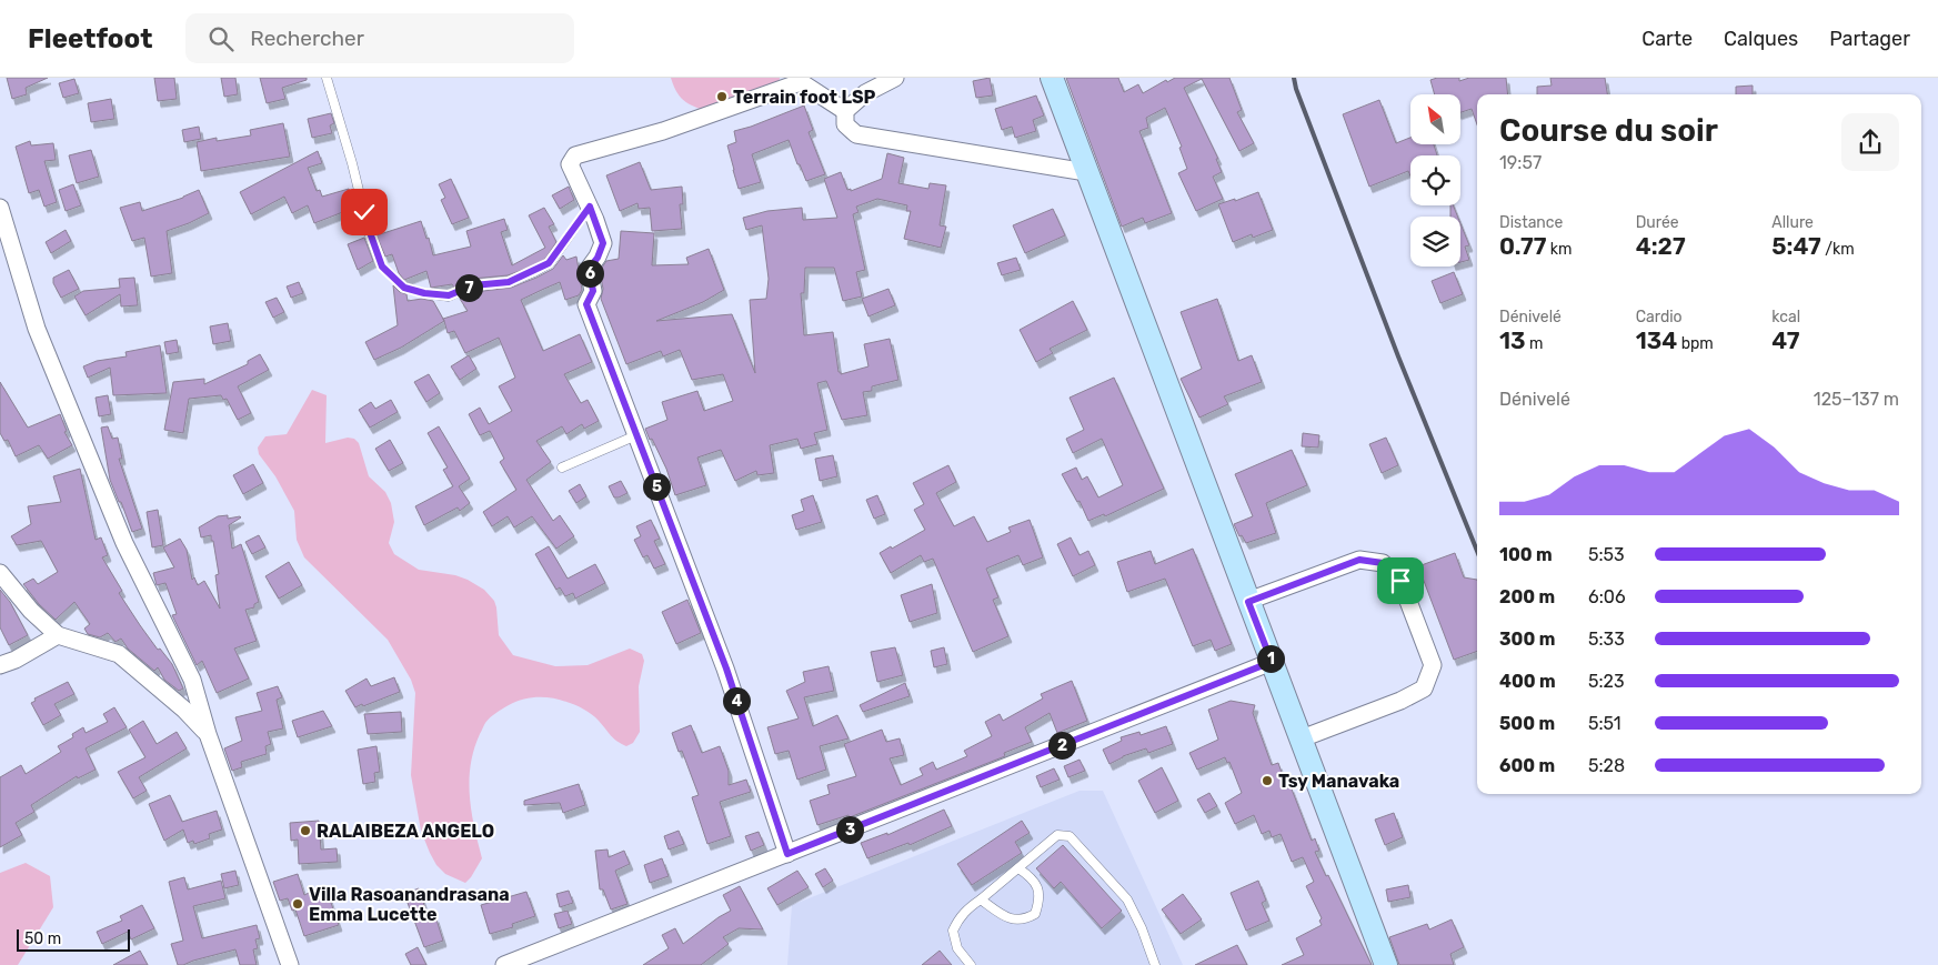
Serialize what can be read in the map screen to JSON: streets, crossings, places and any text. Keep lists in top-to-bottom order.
{
  "places": [
    "Terrain foot LSP",
    "Tsy Manavaka",
    "RALAIBEZA ANGELO",
    "Villa Rasoanandrasana Emma Lucette"
  ],
  "scale_bar": "50 m",
  "north": "top left",
  "page": {
    "header": "Fleetfoot",
    "search": "Rechercher",
    "nav": ["Carte", "Calques", "Partager"],
    "heading": ["Course du soir", "19:57"],
    "stats": [
      ["Distance", "0.77 km"],
      ["Durée", "4:27"],
      ["Allure", "5:47 /km"],
      ["Dénivelé", "13 m"],
      ["Cardio", "134 bpm"],
      ["kcal", "47"]
    ],
    "pins": [
      "6",
      "7",
      "5",
      "1",
      "4",
      "2",
      "3"
    ],
    "chart": ["Dénivelé", "125–137 m"],
    "list": [
      {
        "name": "100 m",
        "note": "5:53"
      },
      {
        "name": "200 m",
        "note": "6:06"
      },
      {
        "name": "300 m",
        "note": "5:33"
      },
      {
        "name": "400 m",
        "note": "5:23"
      },
      {
        "name": "500 m",
        "note": "5:51"
      },
      {
        "name": "600 m",
        "note": "5:28"
      }
    ],
    "scale": "50 m"
  }
}
